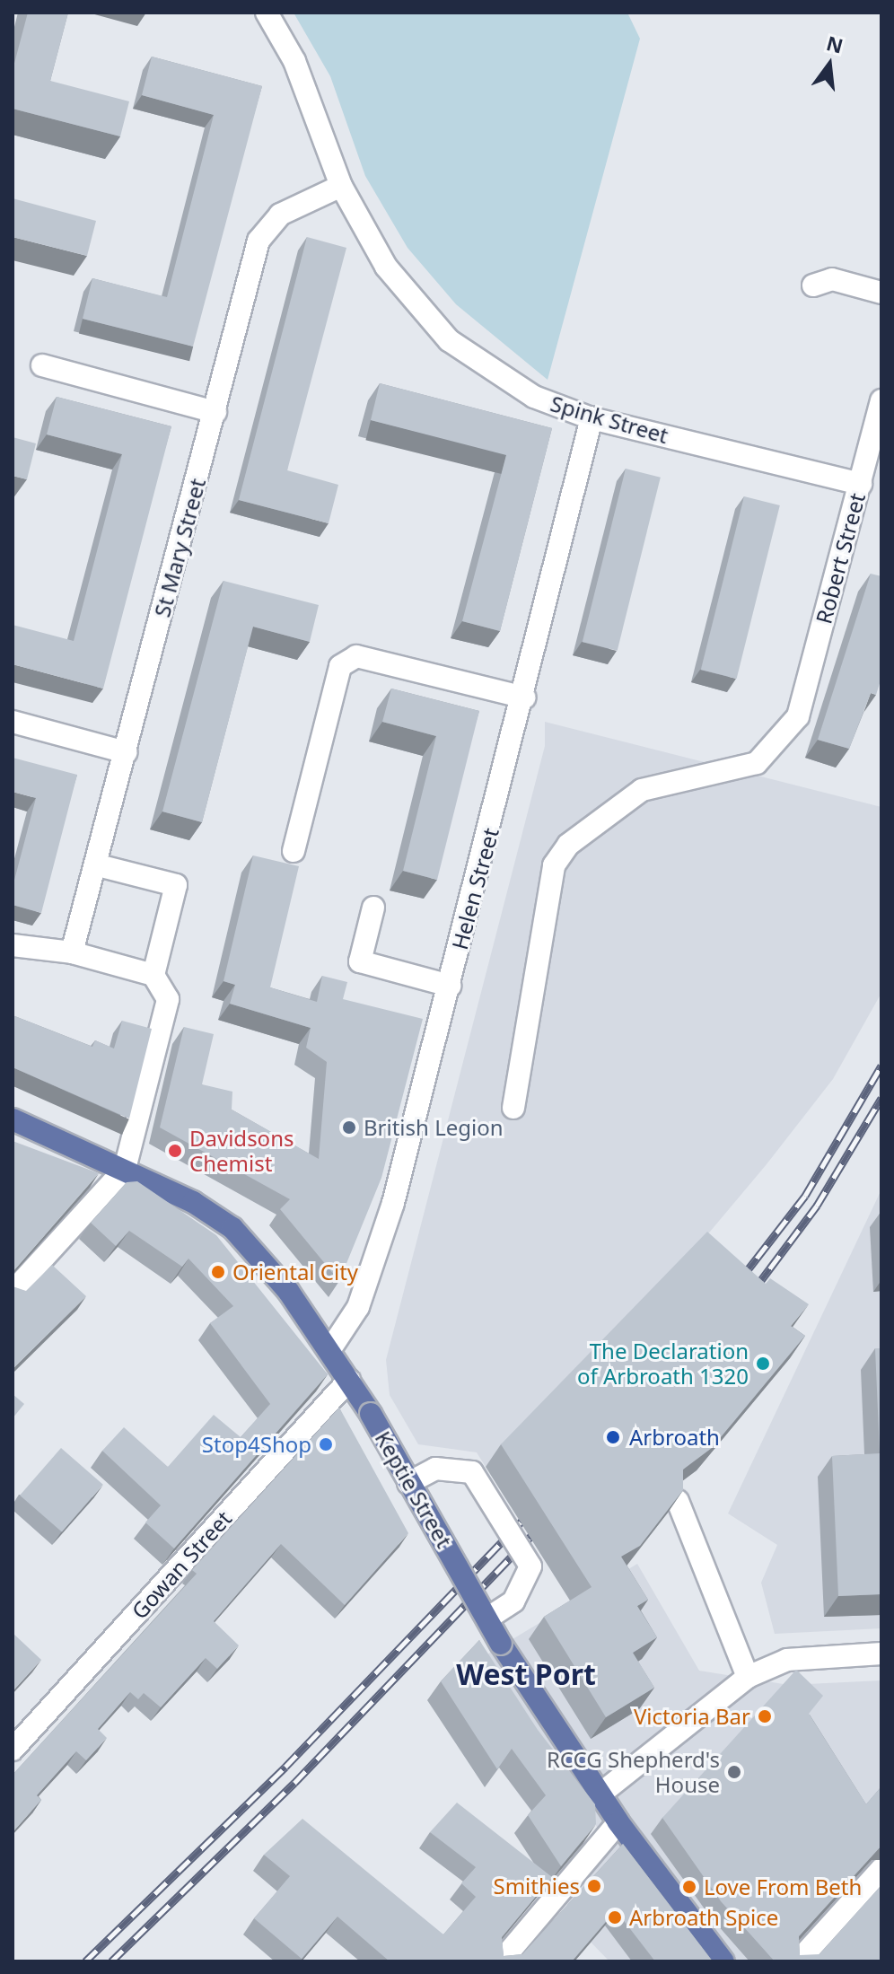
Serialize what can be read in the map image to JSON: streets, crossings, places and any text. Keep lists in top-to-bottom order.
{
  "streets": {
    "main road": ["Keptie Street"],
    "street": [
      "Spink Street",
      "St Mary Street",
      "Robert Street",
      "Helen Street",
      "Gowan Street"
    ]
  },
  "crossings": [
    ["Spink Street", "St Mary Street"],
    ["Spink Street", "Robert Street"],
    ["Spink Street", "Helen Street"],
    ["Helen Street", "Keptie Street"],
    ["Keptie Street", "Gowan Street"]
  ],
  "districts": ["West Port"],
  "places": [
    "British Legion",
    "Davidsons Chemist",
    "Oriental City",
    "The Declaration of Arbroath 1320",
    "Arbroath",
    "Stop4Shop",
    "Victoria Bar",
    "RCCG Shepherd's House",
    "Smithies",
    "Love From Beth",
    "Arbroath Spice"
  ],
  "north": "top"
}
